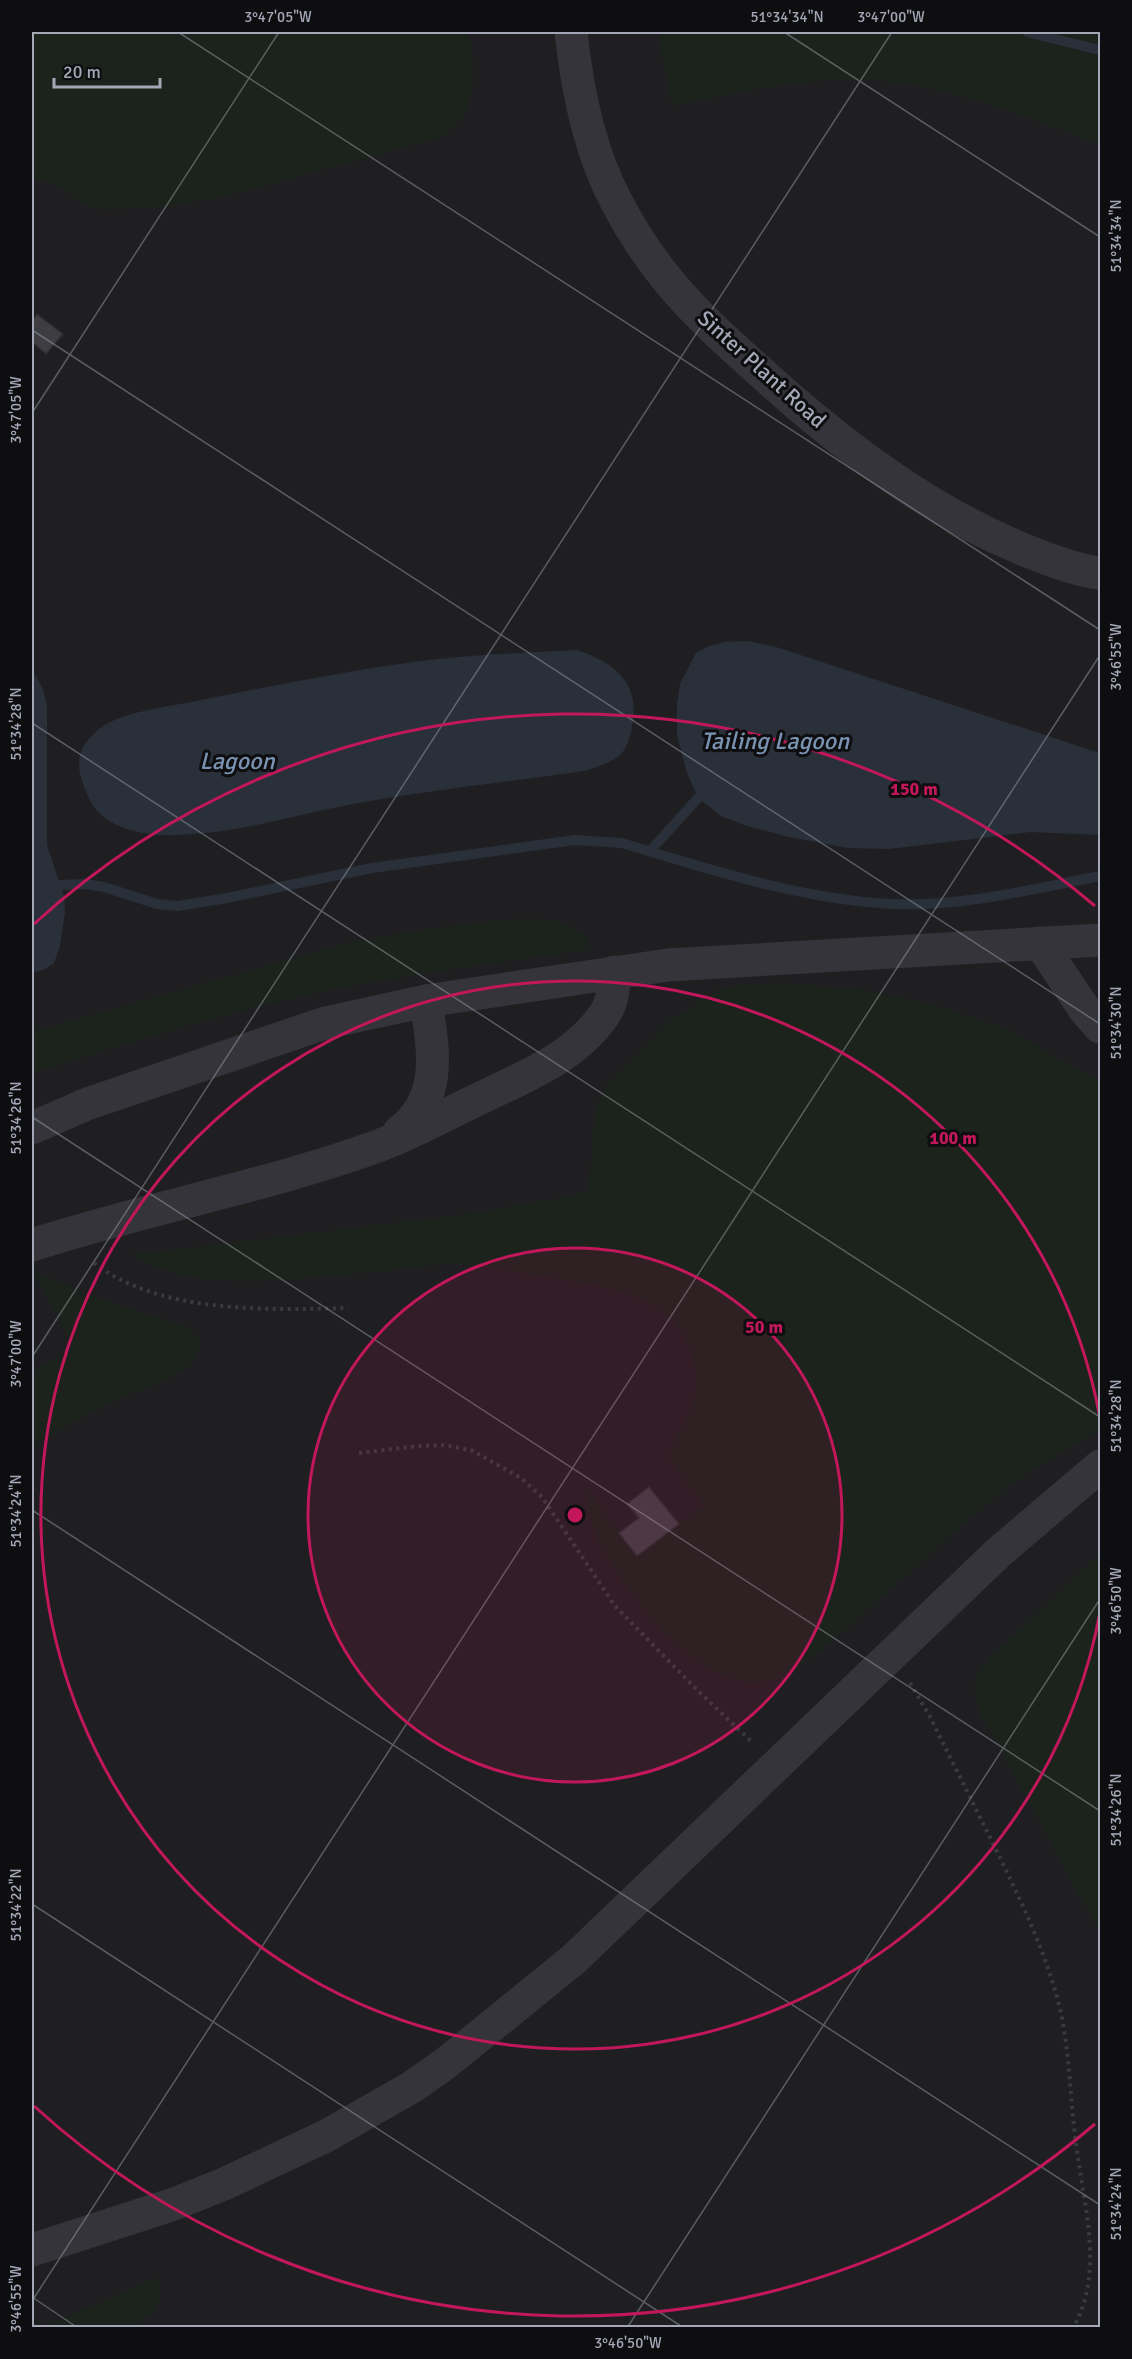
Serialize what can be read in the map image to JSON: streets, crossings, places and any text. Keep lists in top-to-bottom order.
{
  "streets": {
    "lane": ["Sinter Plant Road"]
  },
  "water": ["Tailing Lagoon", "Lagoon"],
  "scale_bar": "20 m",
  "coordinates": [
    "3°47'05\"W",
    "51°34'34\"N",
    "3°47'00\"W",
    "3°46'55\"W",
    "51°34'28\"N",
    "51°34'30\"N",
    "51°34'26\"N",
    "51°34'24\"N",
    "3°46'50\"W",
    "51°34'22\"N"
  ],
  "rings": ["150 m", "100 m", "50 m"]
}
